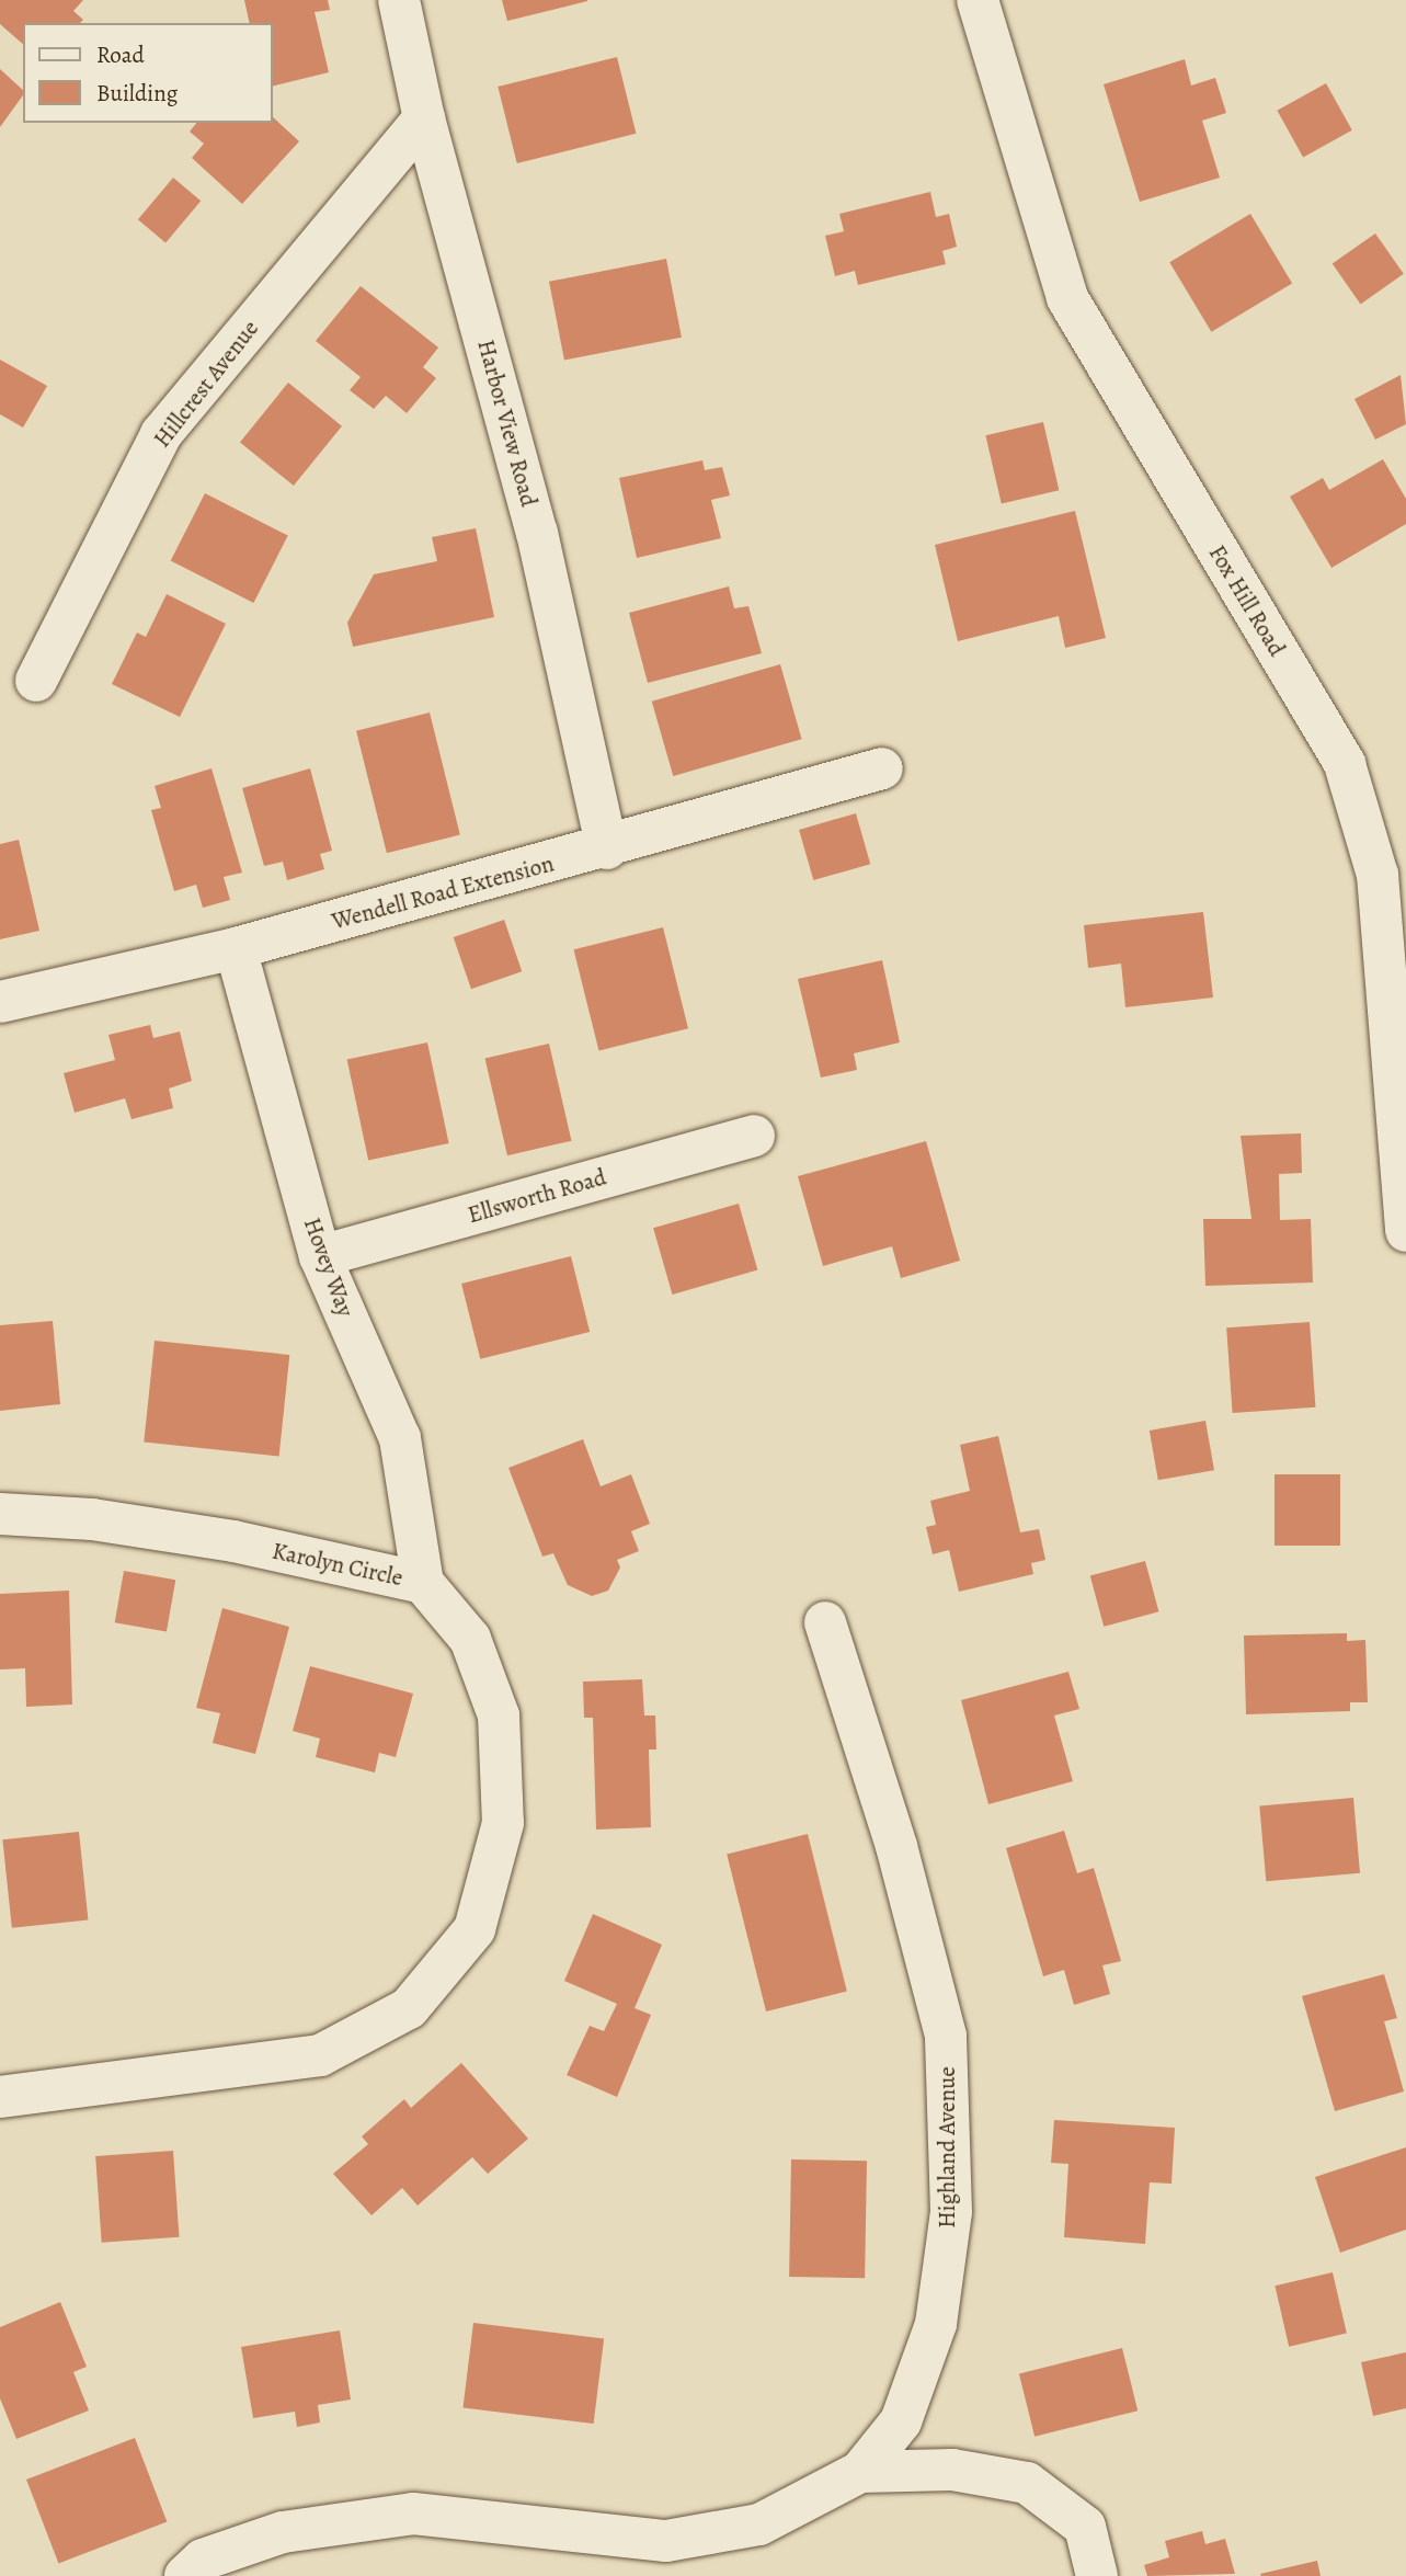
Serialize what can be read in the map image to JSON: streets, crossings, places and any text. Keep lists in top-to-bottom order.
{
  "streets": {
    "street": [
      "Hillcrest Avenue",
      "Harbor View Road",
      "Fox Hill Road",
      "Wendell Road Extension",
      "Ellsworth Road",
      "Hovey Way",
      "Karolyn Circle",
      "Highland Avenue"
    ]
  },
  "crossings": [
    ["Hillcrest Avenue", "Harbor View Road"],
    ["Harbor View Road", "Wendell Road Extension"],
    ["Wendell Road Extension", "Hovey Way"],
    ["Ellsworth Road", "Hovey Way"],
    ["Hovey Way", "Karolyn Circle"]
  ],
  "legend": ["Road", "Building"]
}
